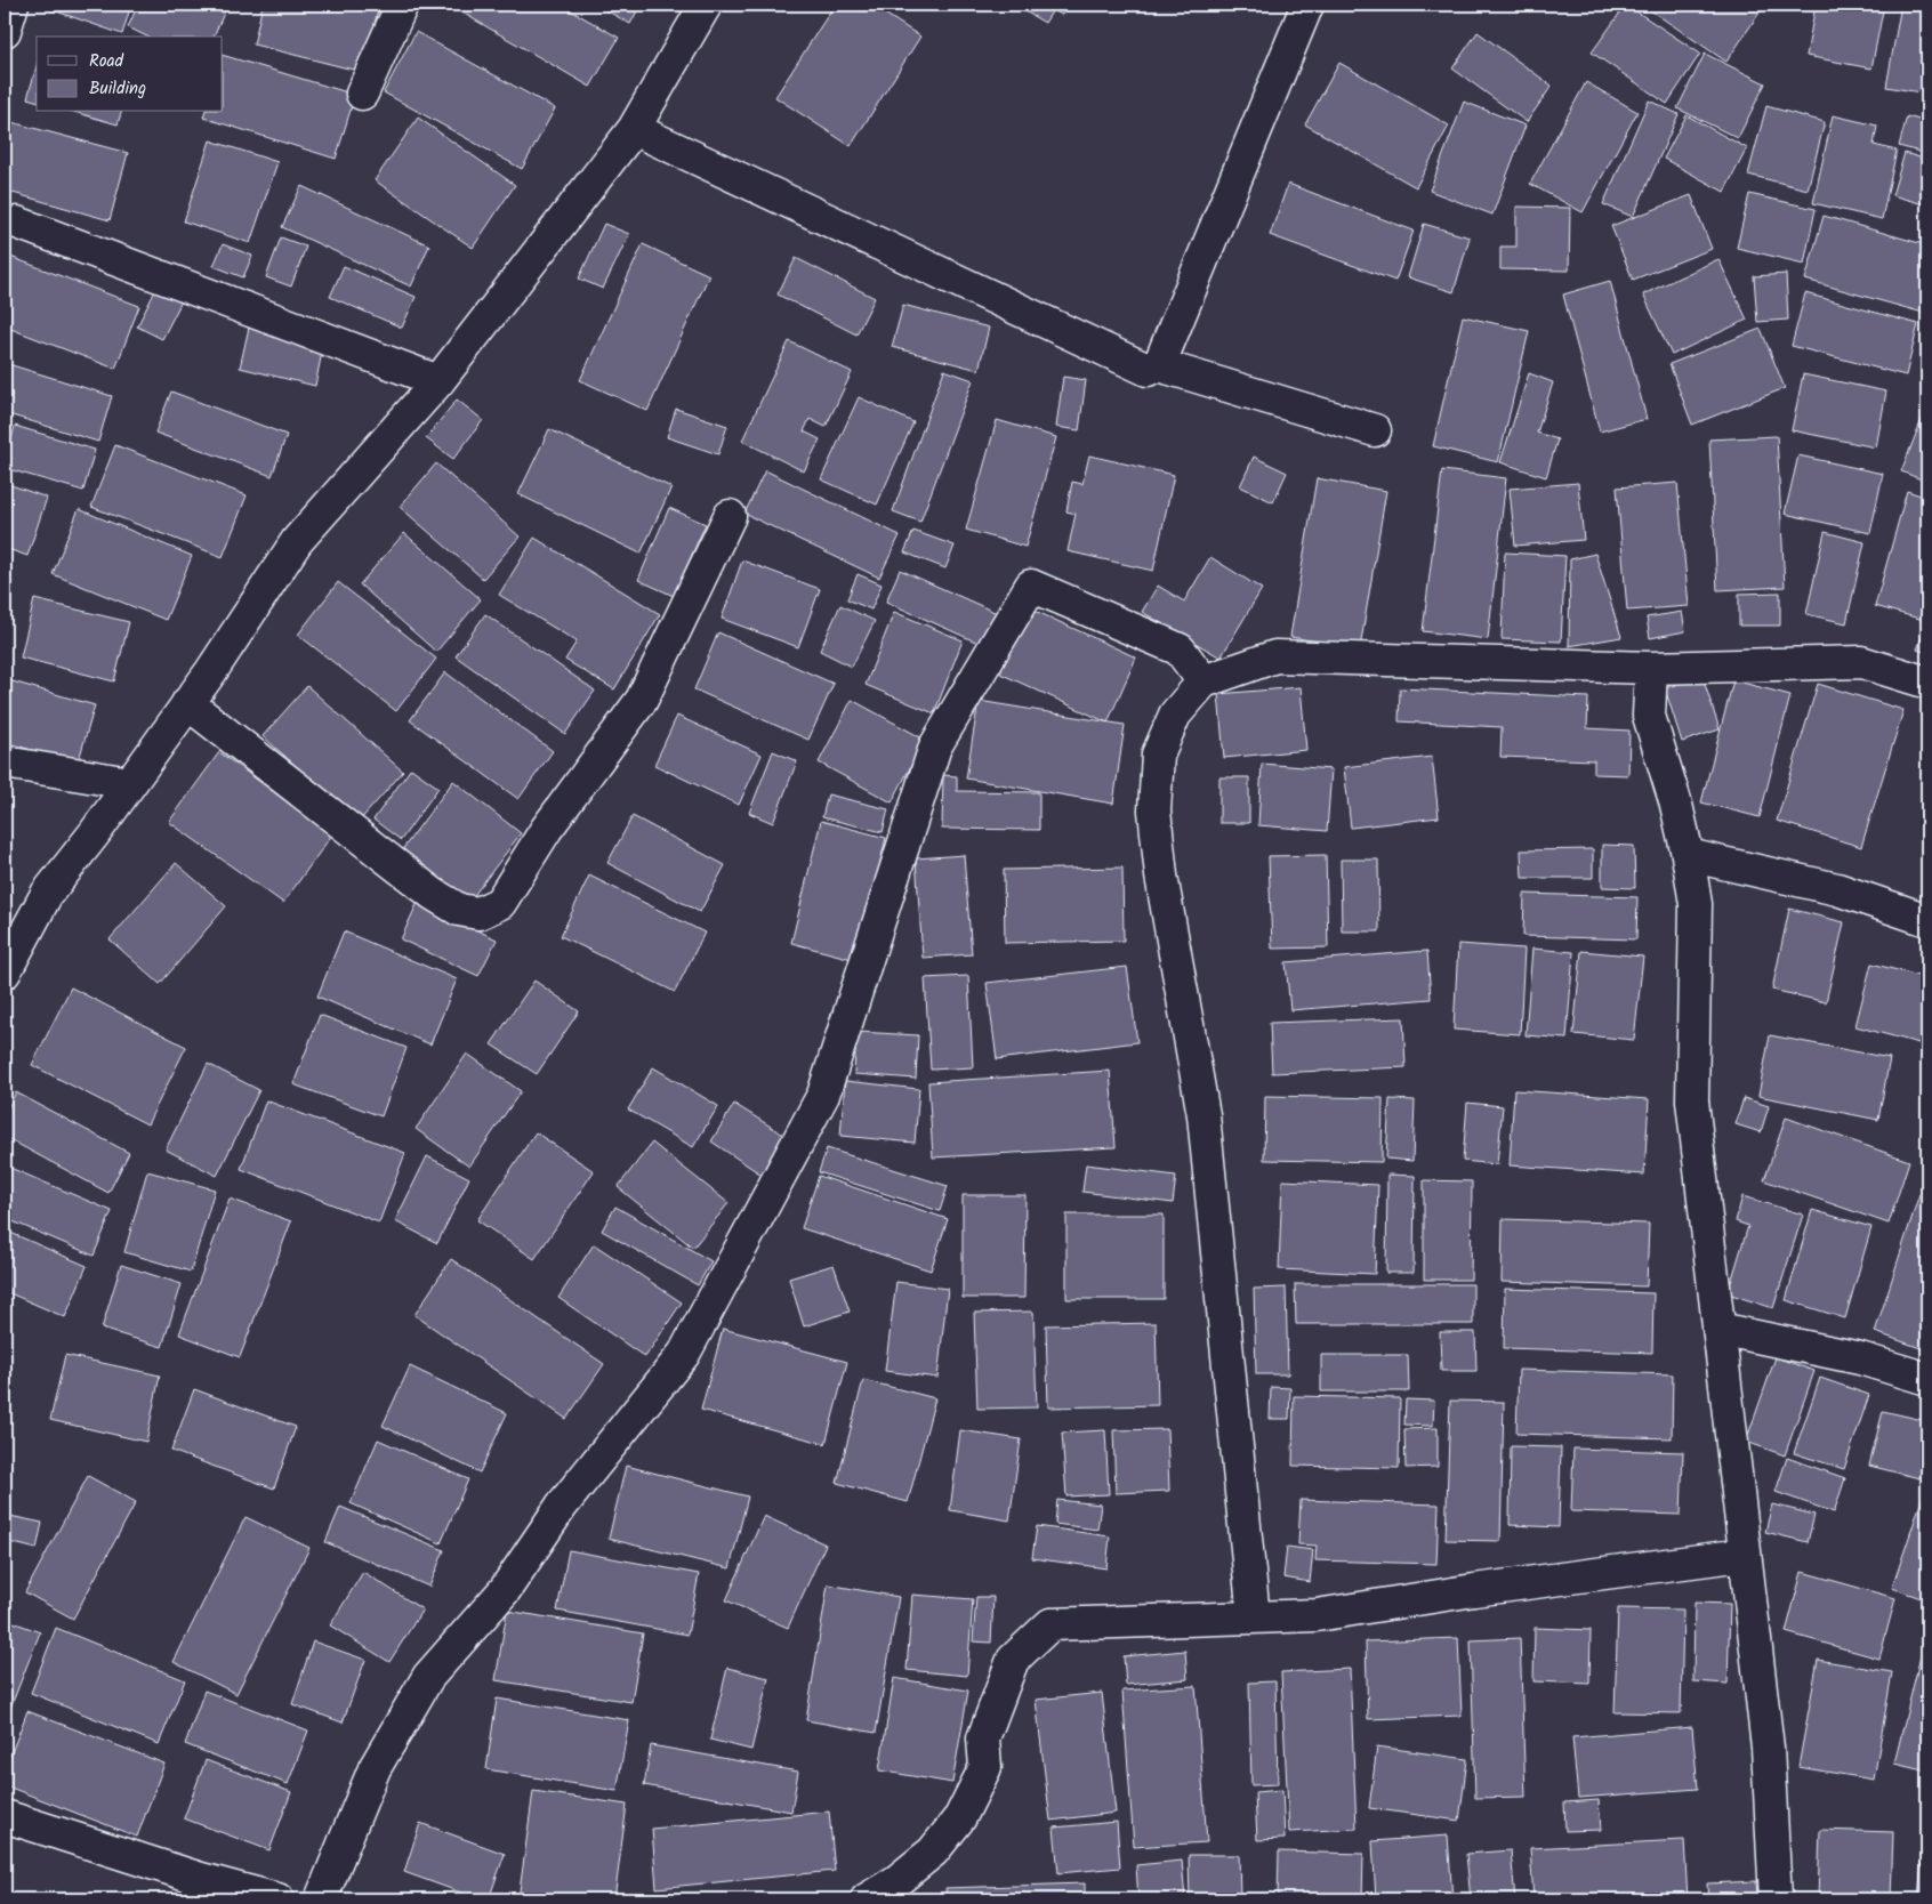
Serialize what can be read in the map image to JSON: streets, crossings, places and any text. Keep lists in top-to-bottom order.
{
  "legend": ["Road", "Building"]
}
